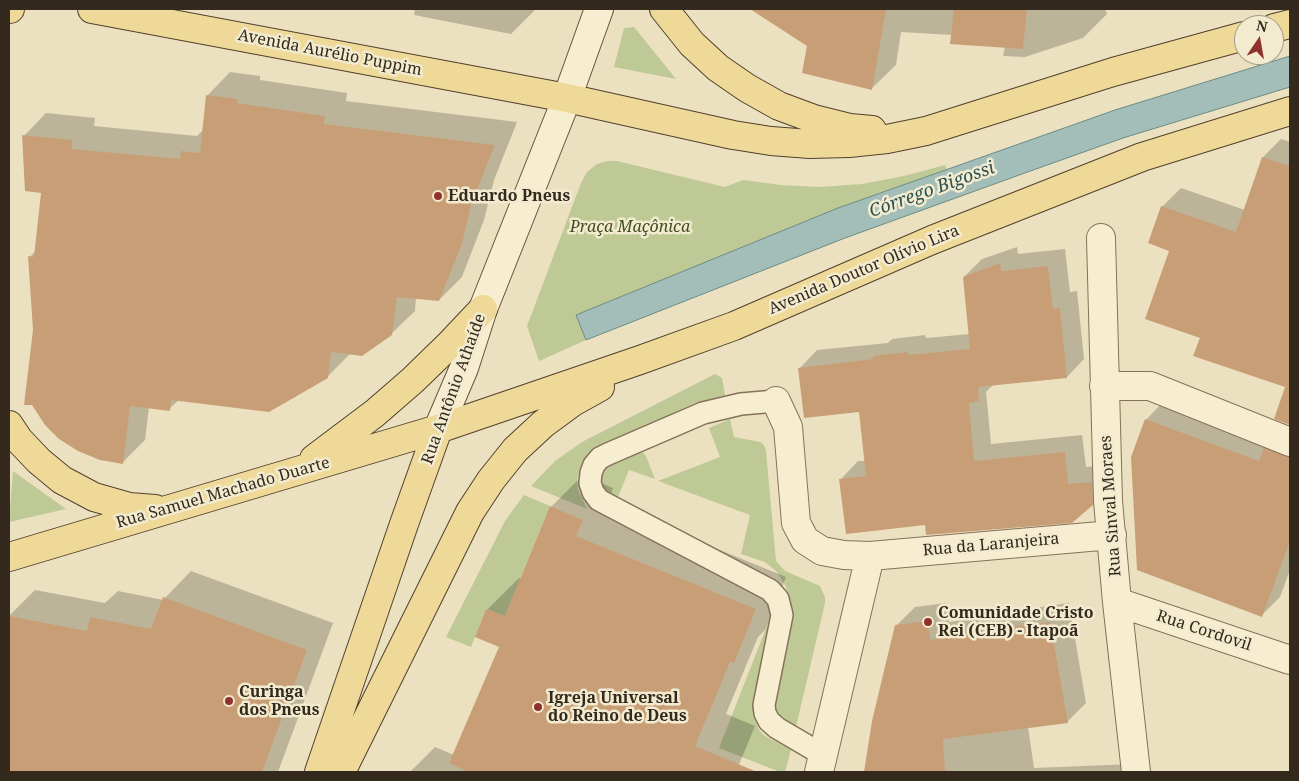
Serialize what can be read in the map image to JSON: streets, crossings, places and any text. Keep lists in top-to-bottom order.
{
  "streets": {
    "main road": [
      "Avenida Aurélio Puppim",
      "Avenida Doutor Olívio Lira",
      "Rua Antônio Athaíde",
      "Rua Samuel Machado Duarte"
    ],
    "street": ["Rua Sinval Moraes", "Rua da Laranjeira", "Rua Cordovil"]
  },
  "crossings": [
    ["Avenida Aurélio Puppim", "Rua Antônio Athaíde"],
    ["Avenida Doutor Olívio Lira", "Rua Antônio Athaíde"],
    ["Avenida Doutor Olívio Lira", "Rua Samuel Machado Duarte"],
    ["Rua Antônio Athaíde", "Rua Samuel Machado Duarte"],
    ["Rua Sinval Moraes", "Rua da Laranjeira"],
    ["Rua Sinval Moraes", "Rua Cordovil"]
  ],
  "water": ["Córrego Bigossi"],
  "parks": ["Praça Maçônica"],
  "places": [
    "Eduardo Pneus",
    "Comunidade Cristo Rei (CEB) - Itapoã",
    "Curinga dos Pneus",
    "Igreja Universal do Reino de Deus"
  ],
  "north": "top"
}
